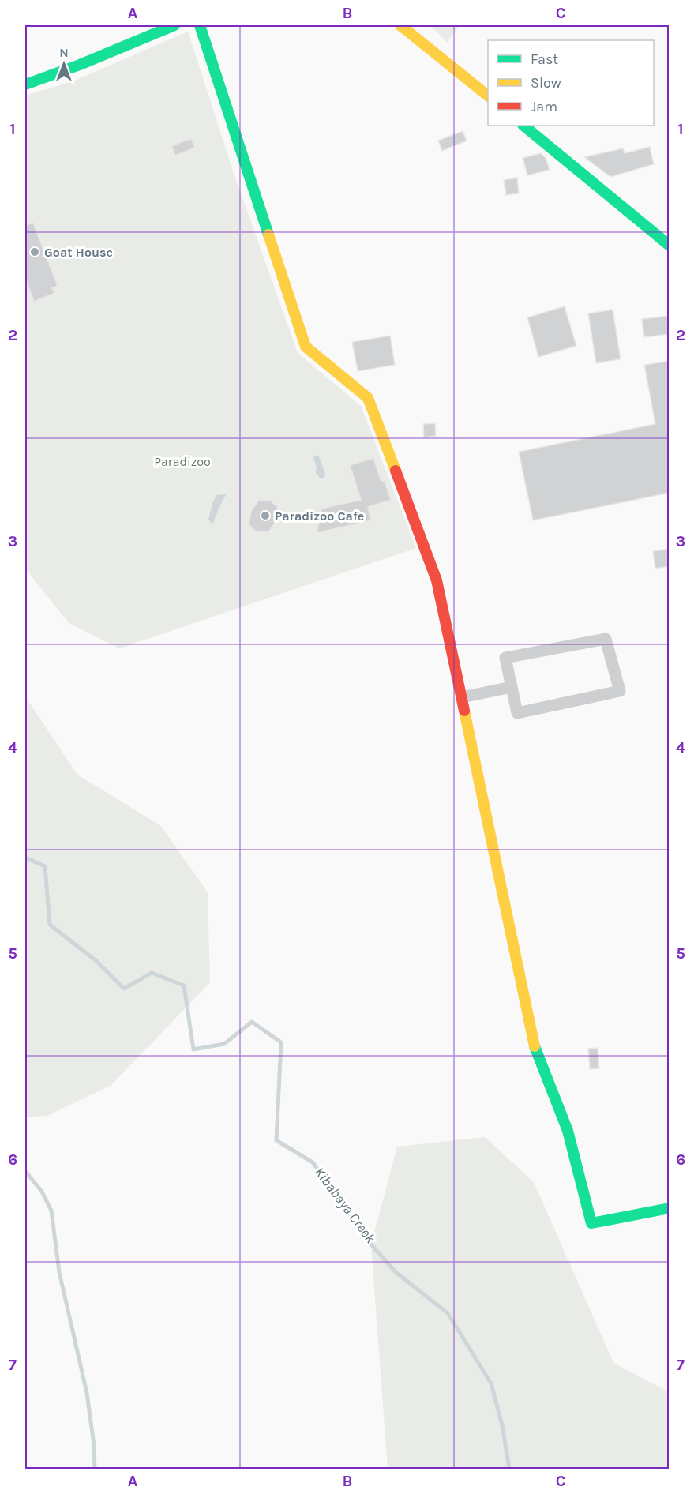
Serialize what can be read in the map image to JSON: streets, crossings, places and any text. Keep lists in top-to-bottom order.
{
  "water": ["Kibabaya Creek"],
  "parks": ["Paradizoo"],
  "places": ["Goat House", "Paradizoo Cafe"],
  "legend": ["Fast", "Slow", "Jam"],
  "north": "top",
  "grid": {
    "columns": ["A", "B", "C"],
    "rows": [
      "1",
      "2",
      "3",
      "4",
      "5",
      "6",
      "7"
    ]
  }
}
